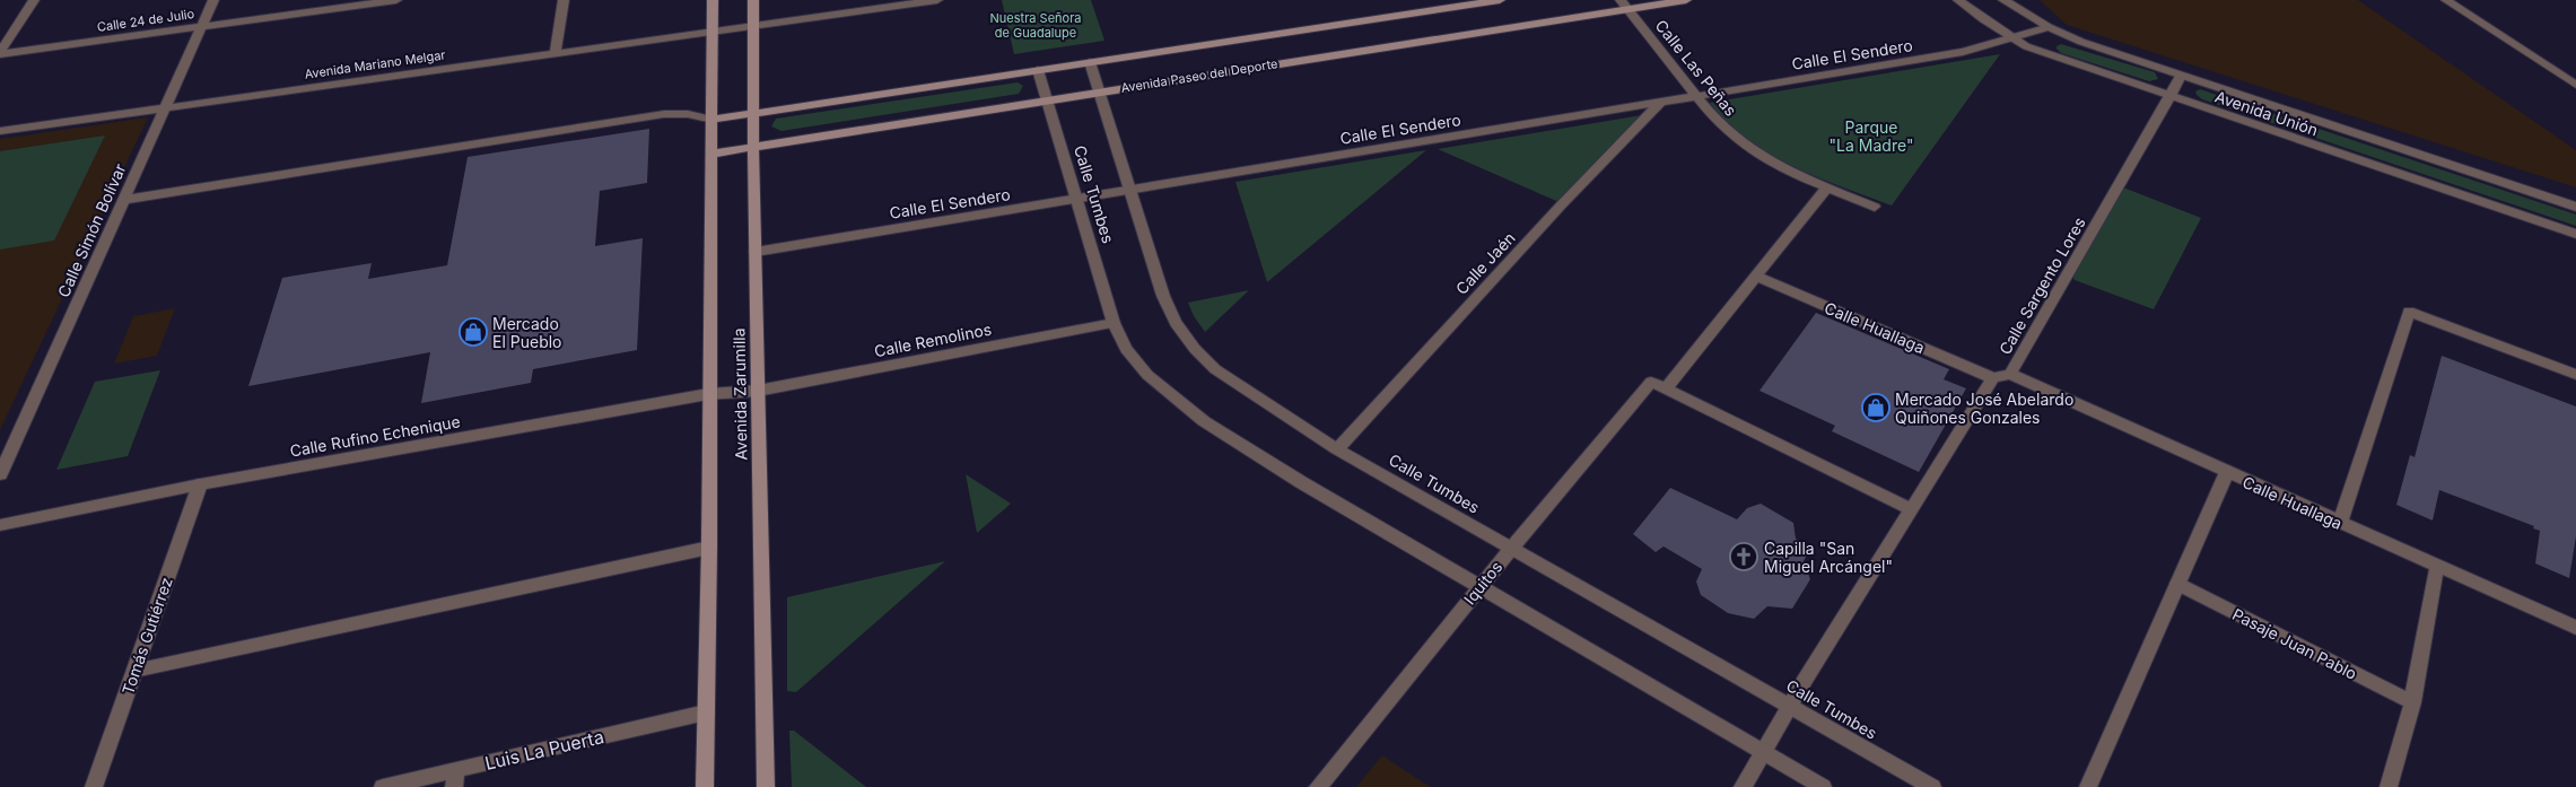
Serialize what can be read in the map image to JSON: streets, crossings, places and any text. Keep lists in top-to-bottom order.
{
  "streets": {
    "main road": ["Avenida Paseo del Deporte", "Avenida Zarumilla"],
    "street": [
      "Calle 24 de Julio",
      "Calle El Sendero",
      "Avenida Mariano Melgar",
      "Calle Las Peñas",
      "Avenida Unión",
      "Calle Tumbes",
      "Calle Simón Bolívar",
      "Calle Jaén",
      "Calle Sargento Lores",
      "Calle Huallaga",
      "Calle Remolinos",
      "Calle Rufino Echenique",
      "Iquitos",
      "Tomás Gutiérrez",
      "Pasaje Juan Pablo",
      "Luis La Puerta"
    ]
  },
  "crossings": [
    ["Calle 24 de Julio", "Calle Simón Bolívar"],
    ["Calle El Sendero", "Calle Las Peñas"],
    ["Calle El Sendero", "Avenida Unión"],
    ["Calle El Sendero", "Calle Tumbes"],
    ["Calle El Sendero", "Calle Jaén"],
    ["Calle El Sendero", "Avenida Zarumilla"],
    ["Avenida Mariano Melgar", "Calle Simón Bolívar"],
    ["Avenida Mariano Melgar", "Avenida Zarumilla"],
    ["Calle Las Peñas", "Avenida Paseo del Deporte"],
    ["Calle Las Peñas", "Iquitos"],
    ["Avenida Paseo del Deporte", "Calle Tumbes"],
    ["Avenida Paseo del Deporte", "Avenida Zarumilla"],
    ["Avenida Unión", "Calle Sargento Lores"],
    ["Calle Tumbes", "Calle Jaén"],
    ["Calle Tumbes", "Calle Remolinos"],
    ["Calle Tumbes", "Iquitos"],
    ["Calle Sargento Lores", "Calle Huallaga"],
    ["Calle Huallaga", "Iquitos"],
    ["Calle Remolinos", "Avenida Zarumilla"],
    ["Calle Remolinos", "Calle Rufino Echenique"],
    ["Avenida Zarumilla", "Calle Rufino Echenique"],
    ["Avenida Zarumilla", "Luis La Puerta"],
    ["Calle Rufino Echenique", "Tomás Gutiérrez"]
  ],
  "parks": ["Nuestra Señora de Guadalupe", "Parque \"La Madre\""],
  "places": {
    "shop": ["Mercado El Pueblo", "Mercado José Abelardo Quiñones Gonzales"],
    "church": ["Capilla \"San Miguel Arcángel\""]
  }
}
